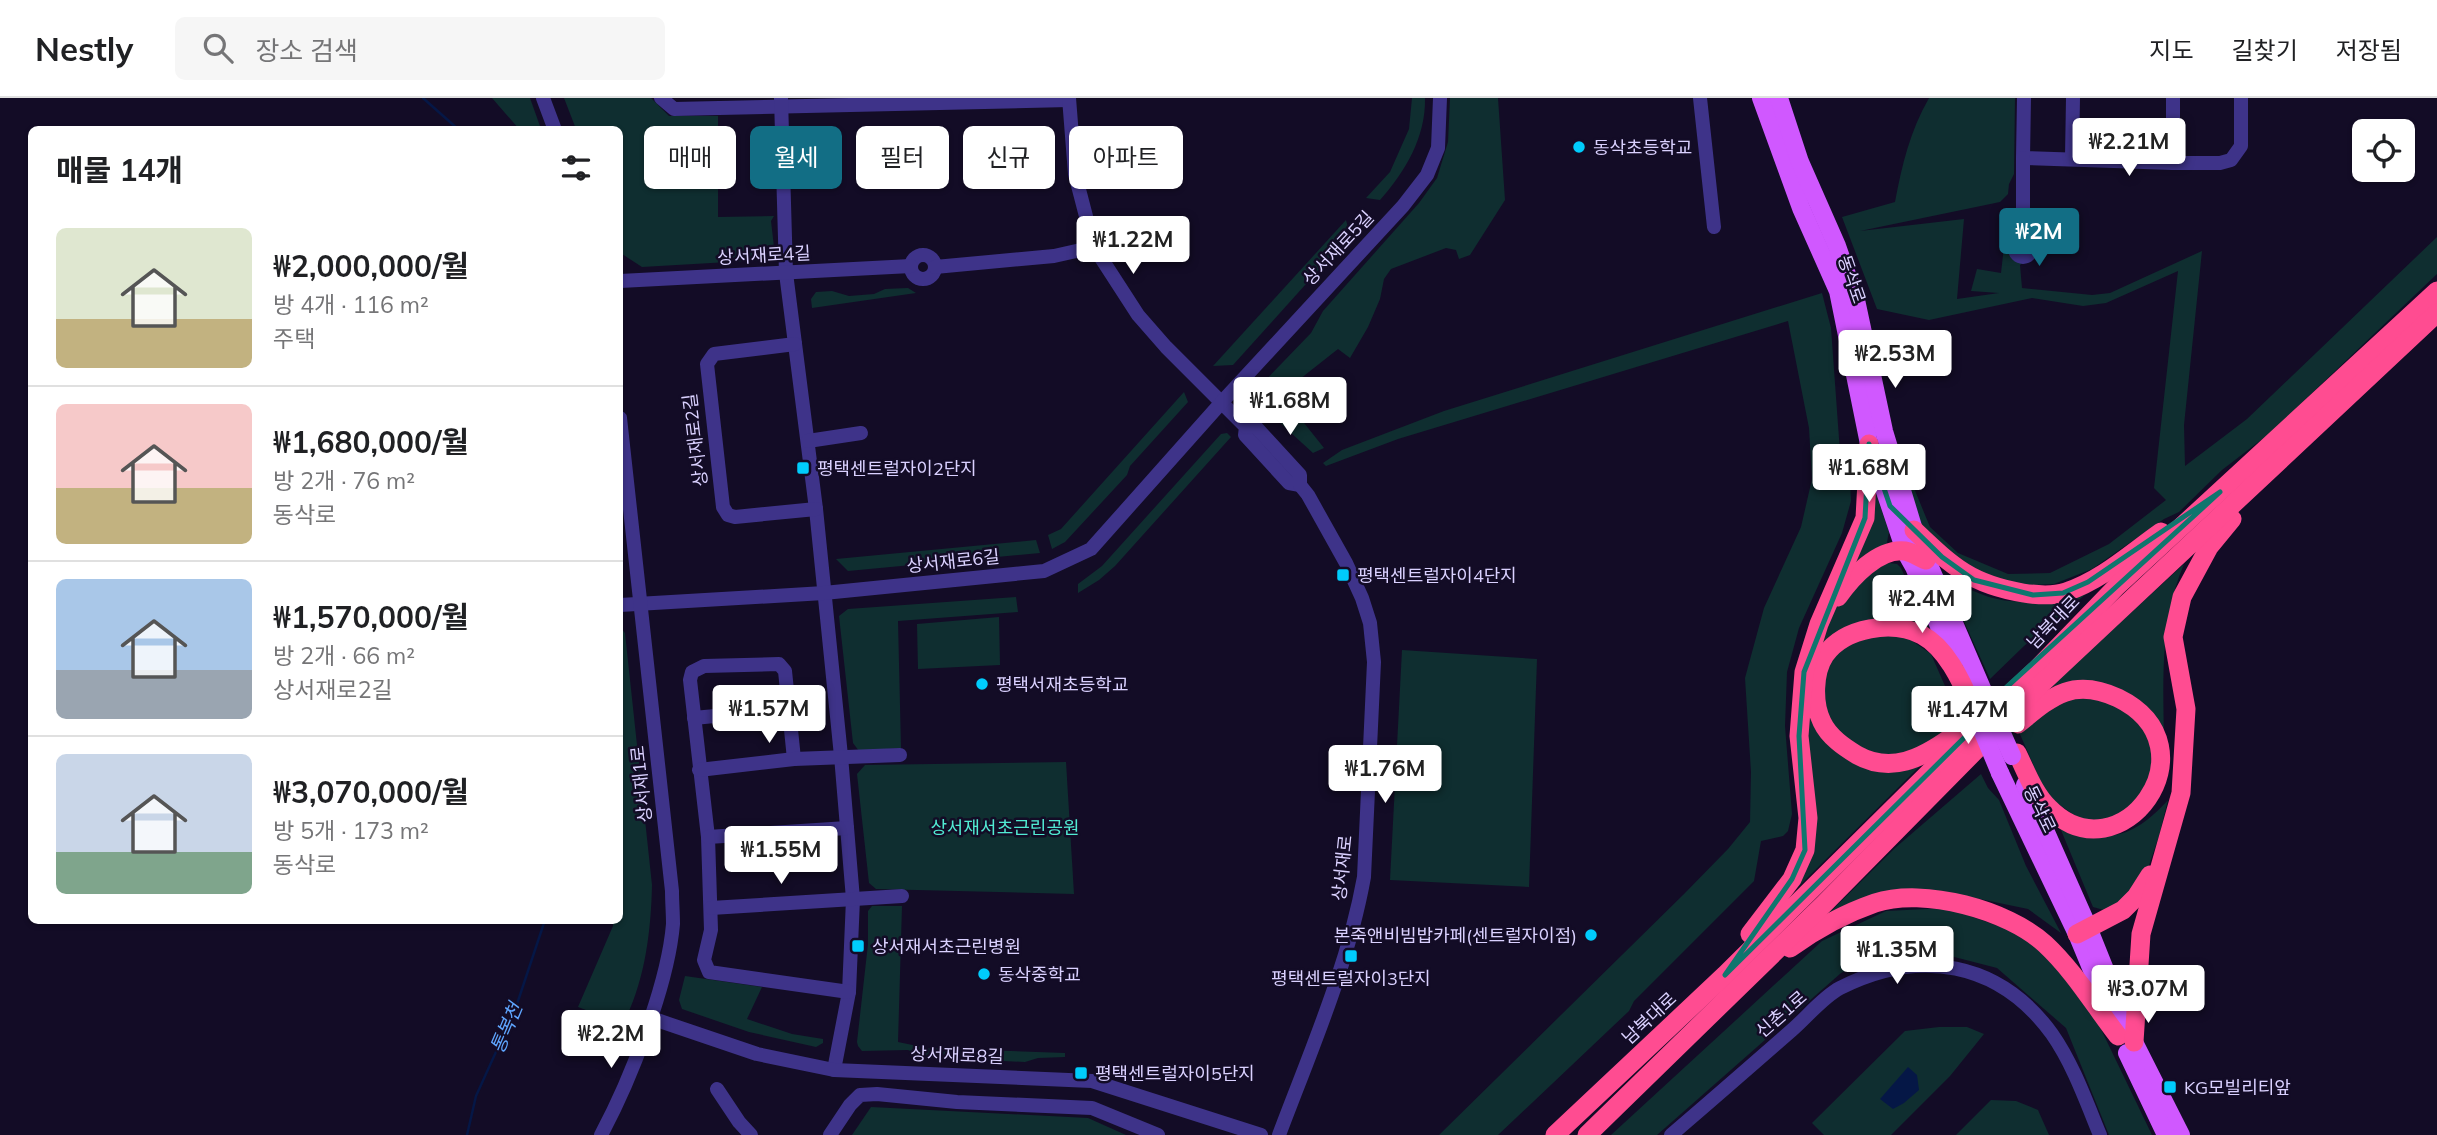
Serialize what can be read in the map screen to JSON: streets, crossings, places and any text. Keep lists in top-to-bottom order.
{
  "streets": {
    "highway": ["남북대로"],
    "main road": ["동삭로"],
    "street": [
      "상서재로5길",
      "상서재로4길",
      "상서재로2길",
      "상서재로6길",
      "상서재1로",
      "상서재로",
      "신촌1로",
      "상서재로8길"
    ]
  },
  "crossings": [
    ["상서재로5길", "상서재로6길"],
    ["상서재로5길", "상서재로"],
    ["상서재로4길", "상서재로"],
    ["상서재로6길", "상서재1로"],
    ["상서재로6길", "상서재로"],
    ["상서재1로", "상서재로8길"]
  ],
  "water": ["통복천"],
  "parks": ["상서재서초근린공원"],
  "places": {
    "other": [
      "동삭초등학교",
      "평택서재초등학교",
      "본죽앤비빔밥카페(센트럴자이점)",
      "동삭중학교"
    ],
    "transit": [
      "평택센트럴자이2단지",
      "평택센트럴자이4단지",
      "상서재서초근린병원",
      "평택센트럴자이3단지",
      "평택센트럴자이5단지",
      "KG모빌리티앞"
    ]
  },
  "page": {
    "header": "Nestly",
    "search": "장소 검색",
    "nav": ["지도", "길찾기", "저장됨"],
    "price": [
      "₩2.21M",
      "₩2M",
      "₩1.22M",
      "₩2.53M",
      "₩1.68M",
      "₩1.68M",
      "₩2.4M",
      "₩1.57M",
      "₩1.47M",
      "₩1.76M",
      "₩1.55M",
      "₩1.35M",
      "₩3.07M",
      "₩2.2M"
    ],
    "chip": [
      "매매",
      "월세",
      "필터",
      "신규",
      "아파트"
    ],
    "heading": "매물 14개",
    "list": [
      {
        "name": "₩2,000,000/월",
        "note": "방 4개 · 116 m² · 주택"
      },
      {
        "name": "₩1,680,000/월",
        "note": "방 2개 · 76 m² · 동삭로"
      },
      {
        "name": "₩1,570,000/월",
        "note": "방 2개 · 66 m² · 상서재로2길"
      },
      {
        "name": "₩3,070,000/월",
        "note": "방 5개 · 173 m² · 동삭로"
      }
    ]
  }
}
